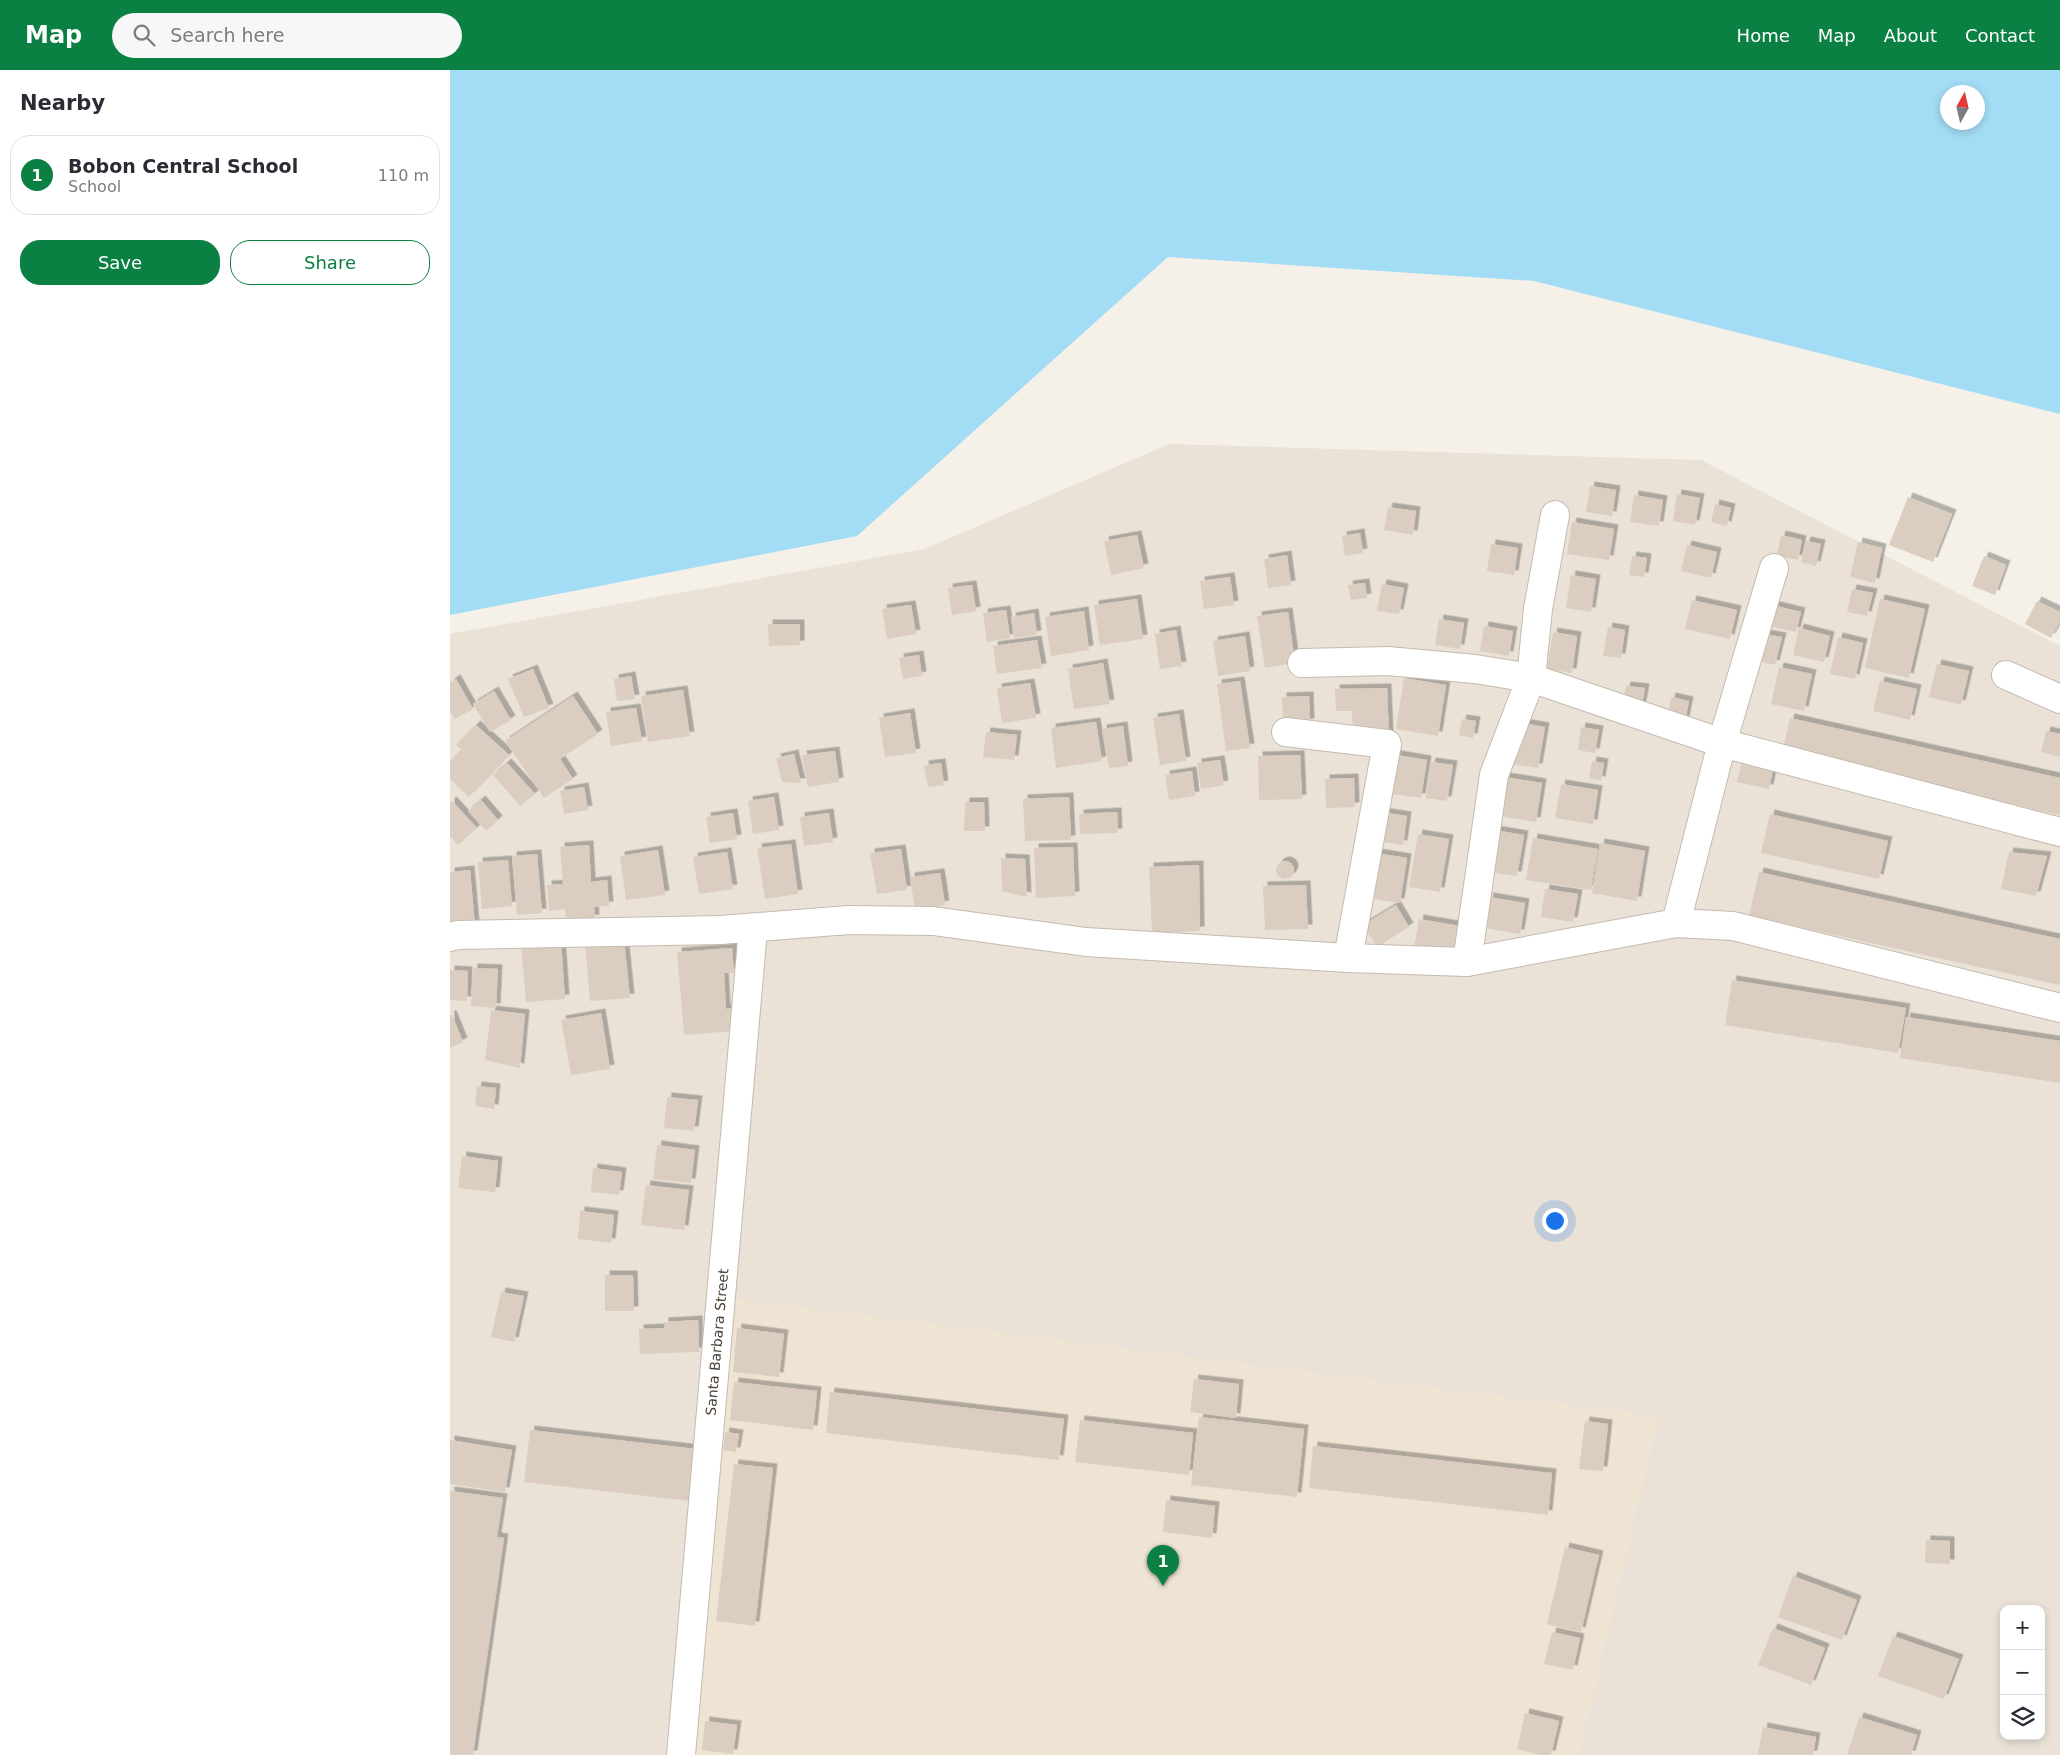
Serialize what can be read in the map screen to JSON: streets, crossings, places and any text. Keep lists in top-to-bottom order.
{
  "streets": {
    "street": ["Santa Barbara Street"]
  },
  "north": "top",
  "page": {
    "header": "Map",
    "search": "Search here",
    "nav": [
      "Home",
      "Map",
      "About",
      "Contact"
    ],
    "heading": "Nearby",
    "list": [
      {
        "mark": "1",
        "name": "Bobon Central School",
        "note": "School",
        "value": "110 m"
      }
    ],
    "buttons": ["Save", "Share"],
    "pins": "1",
    "map_buttons": ["+", "−"]
  }
}
